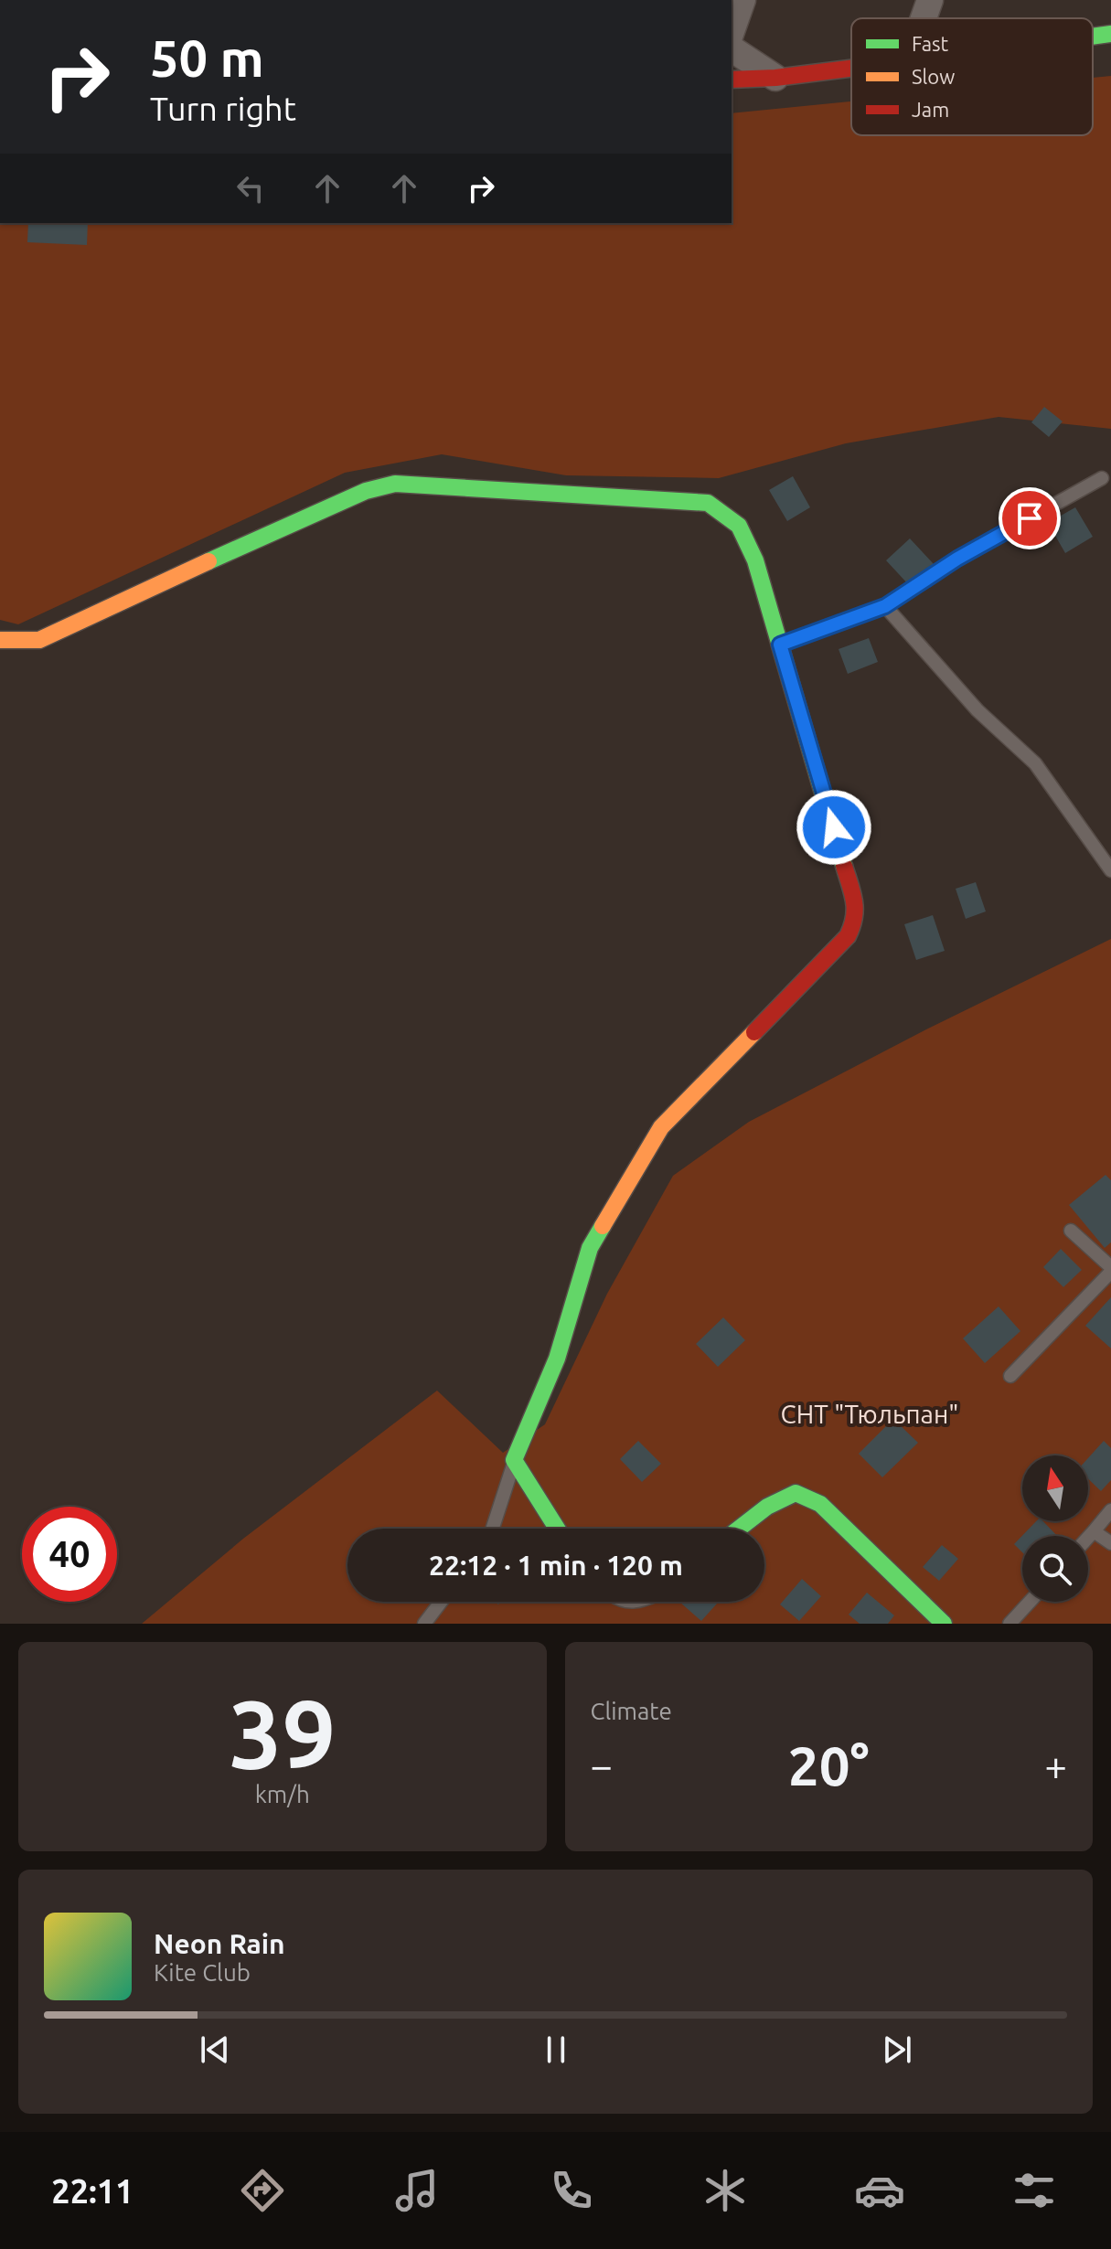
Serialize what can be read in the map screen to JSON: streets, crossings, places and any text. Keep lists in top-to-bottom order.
{
  "parks": ["СНТ \"Тюльпан\""],
  "legend": ["Fast", "Slow", "Jam"],
  "north": "top",
  "page": {
    "turn": ["50 m", "Turn right"],
    "limit": "40",
    "trip": "22:12 · 1 min · 120 m",
    "tile": [
      ["39", "km/h"],
      "Climate"
    ],
    "heat": ["−", "20°", "+"],
    "song": ["Neon Rain", "Kite Club"],
    "tabs": "22:11"
  }
}
